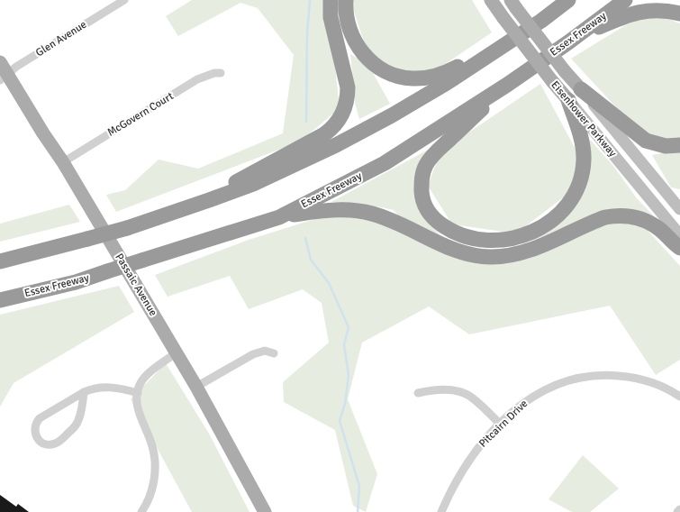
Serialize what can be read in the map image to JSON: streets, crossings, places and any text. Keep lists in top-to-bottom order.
{
  "streets": {
    "highway": ["Essex Freeway"],
    "main road": ["Eisenhower Parkway", "Passaic Avenue"],
    "street": ["Glen Avenue", "McGovern Court", "Pitcairn Drive"]
  },
  "crossings": [
    ["Glen Avenue", "Passaic Avenue"],
    ["McGovern Court", "Passaic Avenue"]
  ]
}
